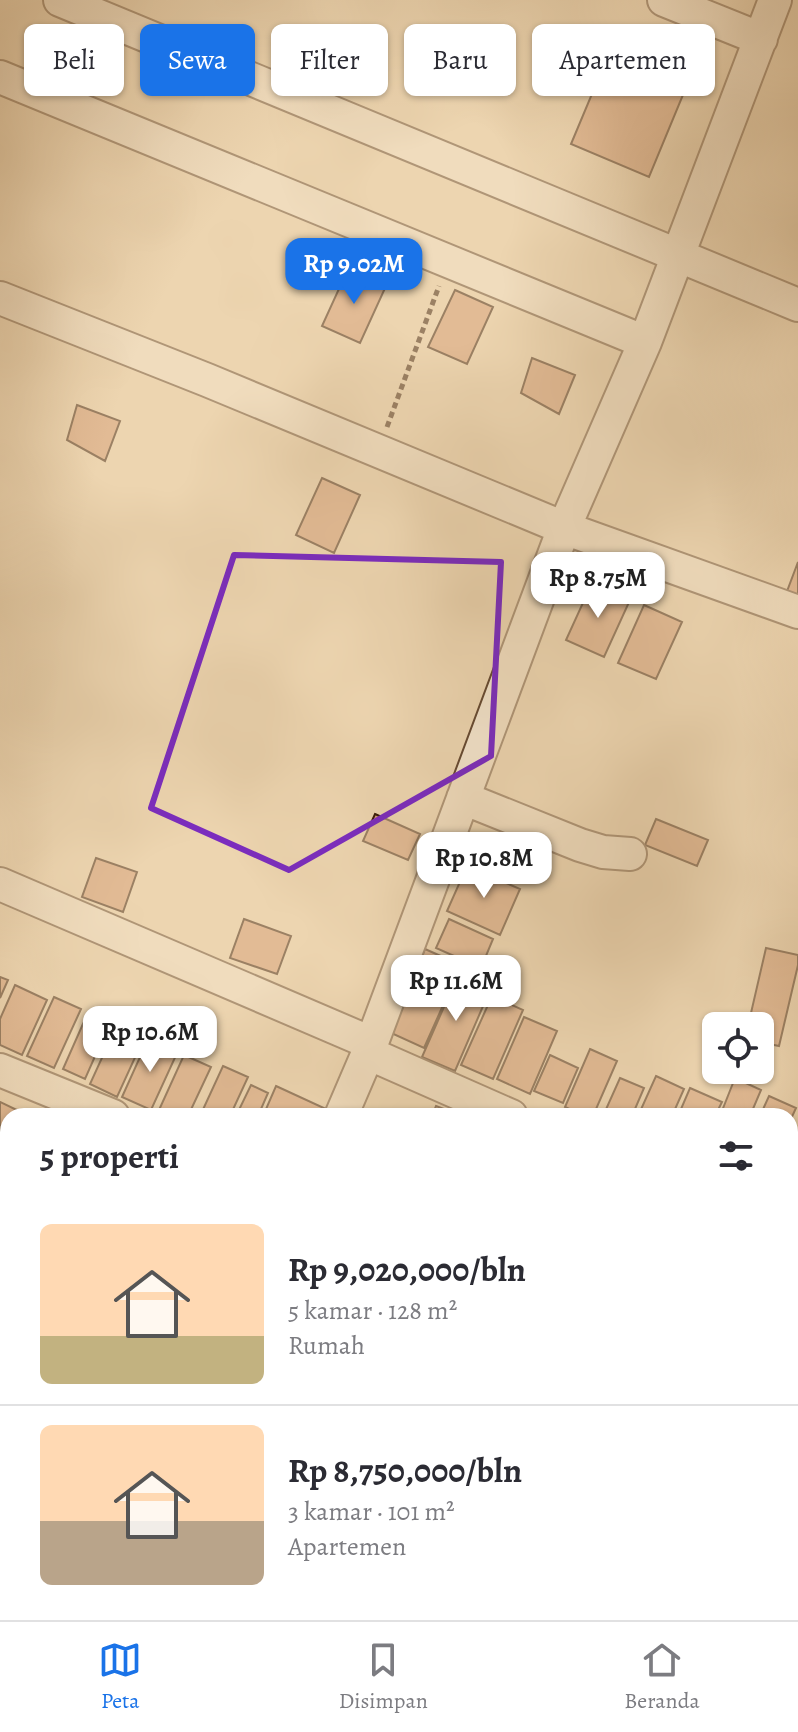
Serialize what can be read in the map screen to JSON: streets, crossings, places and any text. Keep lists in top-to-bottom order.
{
  "page": {
    "chip": [
      "Beli",
      "Sewa",
      "Filter",
      "Baru",
      "Apartemen"
    ],
    "price": [
      "Rp 9.02M",
      "Rp 8.75M",
      "Rp 10.8M",
      "Rp 11.6M",
      "Rp 10.6M"
    ],
    "heading": "5 properti",
    "list": [
      {
        "name": "Rp 9,020,000/bln",
        "note": "5 kamar · 128 m² · Rumah"
      },
      {
        "name": "Rp 8,750,000/bln",
        "note": "3 kamar · 101 m² · Apartemen"
      }
    ],
    "tabs": ["Peta", "Disimpan", "Beranda"]
  }
}
